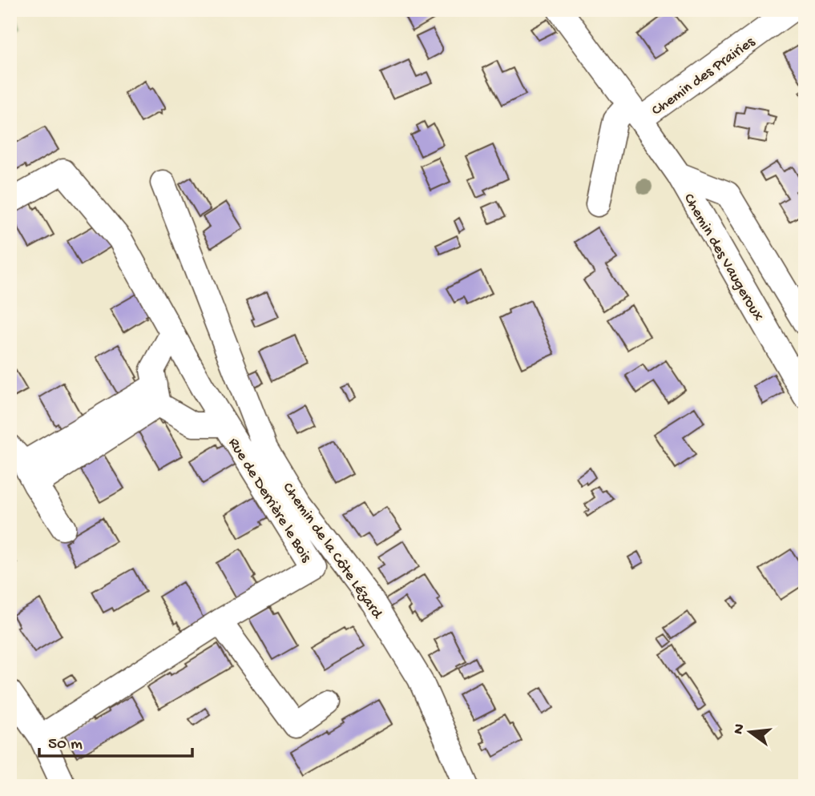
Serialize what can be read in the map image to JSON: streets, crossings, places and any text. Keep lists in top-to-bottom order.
{
  "streets": {
    "street": [
      "Chemin des Prairies",
      "Chemin des Vaugeroux",
      "Rue de Derrière le Bois",
      "Chemin de la Côte Lézard"
    ]
  },
  "crossings": [
    ["Chemin des Prairies", "Chemin des Vaugeroux"]
  ],
  "scale_bar": "50 m",
  "north": "left"
}
